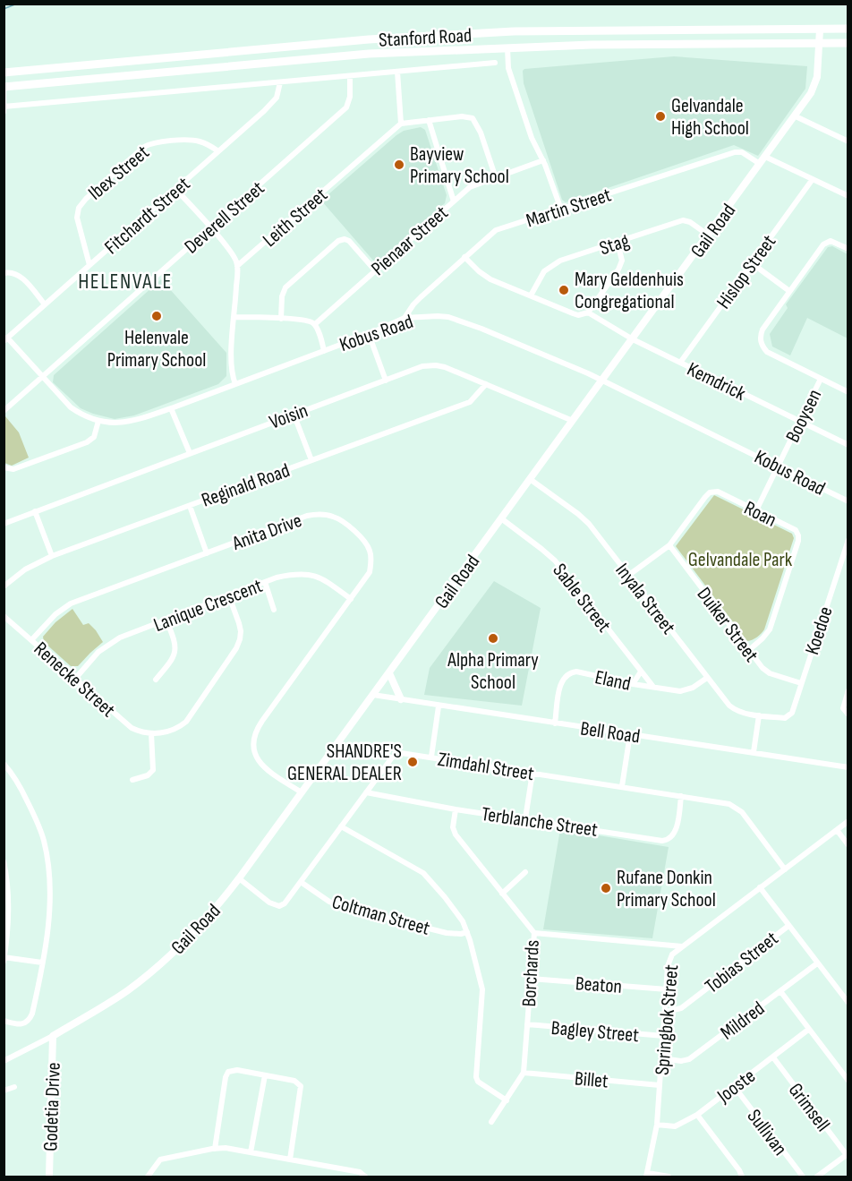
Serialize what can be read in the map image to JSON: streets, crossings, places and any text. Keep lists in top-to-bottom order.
{
  "streets": {
    "main road": ["Stanford Road"],
    "street": [
      "Ibex Street",
      "Martin Street",
      "Fitchardt Street",
      "Deverell Street",
      "Leith Street",
      "Gail Road",
      "Pienaar Street",
      "Stag",
      "Hislop Street",
      "Kobus Road",
      "Kemdrick",
      "Voisin",
      "Booysen",
      "Reginald Road",
      "Roan",
      "Anita Drive",
      "Sable Street",
      "Inyala Street",
      "Lanique Crescent",
      "Duiker Street",
      "Koedoe",
      "Renecke Street",
      "Eland",
      "Bell Road",
      "Zimdahl Street",
      "Terblanche Street",
      "Coltman Street",
      "Tobias Street",
      "Borchards",
      "Beaton",
      "Springbok Street",
      "Mildred",
      "Bagley Street",
      "Billet",
      "Jooste",
      "Godetia Drive",
      "Grimsell",
      "Sullivan"
    ]
  },
  "crossings": [
    ["Stanford Road", "Fitchardt Street"],
    ["Stanford Road", "Deverell Street"],
    ["Stanford Road", "Gail Road"],
    ["Ibex Street", "Fitchardt Street"],
    ["Martin Street", "Gail Road"],
    ["Martin Street", "Kobus Road"],
    ["Fitchardt Street", "Kobus Road"],
    ["Deverell Street", "Kobus Road"],
    ["Gail Road", "Stag"],
    ["Gail Road", "Kobus Road"],
    ["Gail Road", "Kemdrick"],
    ["Gail Road", "Voisin"],
    ["Gail Road", "Anita Drive"],
    ["Gail Road", "Sable Street"],
    ["Gail Road", "Inyala Street"],
    ["Gail Road", "Bell Road"],
    ["Gail Road", "Zimdahl Street"],
    ["Gail Road", "Godetia Drive"],
    ["Hislop Street", "Kemdrick"],
    ["Kobus Road", "Booysen"],
    ["Kemdrick", "Booysen"],
    ["Voisin", "Reginald Road"],
    ["Booysen", "Roan"],
    ["Roan", "Inyala Street"],
    ["Roan", "Duiker Street"],
    ["Anita Drive", "Lanique Crescent"],
    ["Anita Drive", "Renecke Street"],
    ["Sable Street", "Eland"],
    ["Inyala Street", "Koedoe"],
    ["Inyala Street", "Eland"],
    ["Lanique Crescent", "Renecke Street"],
    ["Duiker Street", "Koedoe"],
    ["Eland", "Bell Road"],
    ["Zimdahl Street", "Terblanche Street"],
    ["Zimdahl Street", "Coltman Street"],
    ["Zimdahl Street", "Springbok Street"],
    ["Terblanche Street", "Borchards"],
    ["Tobias Street", "Springbok Street"],
    ["Borchards", "Beaton"],
    ["Borchards", "Bagley Street"],
    ["Borchards", "Billet"],
    ["Beaton", "Springbok Street"],
    ["Springbok Street", "Mildred"],
    ["Springbok Street", "Bagley Street"],
    ["Springbok Street", "Billet"],
    ["Springbok Street", "Jooste"],
    ["Jooste", "Grimsell"],
    ["Jooste", "Sullivan"]
  ],
  "districts": ["HELENVALE"],
  "parks": ["Gelvandale Park"],
  "places": [
    "Gelvandale High School",
    "Bayview Primary School",
    "Mary Geldenhuis Congregational",
    "Helenvale Primary School",
    "Alpha Primary School",
    "SHANDRE'S GENERAL DEALER",
    "Rufane Donkin Primary School"
  ]
}
